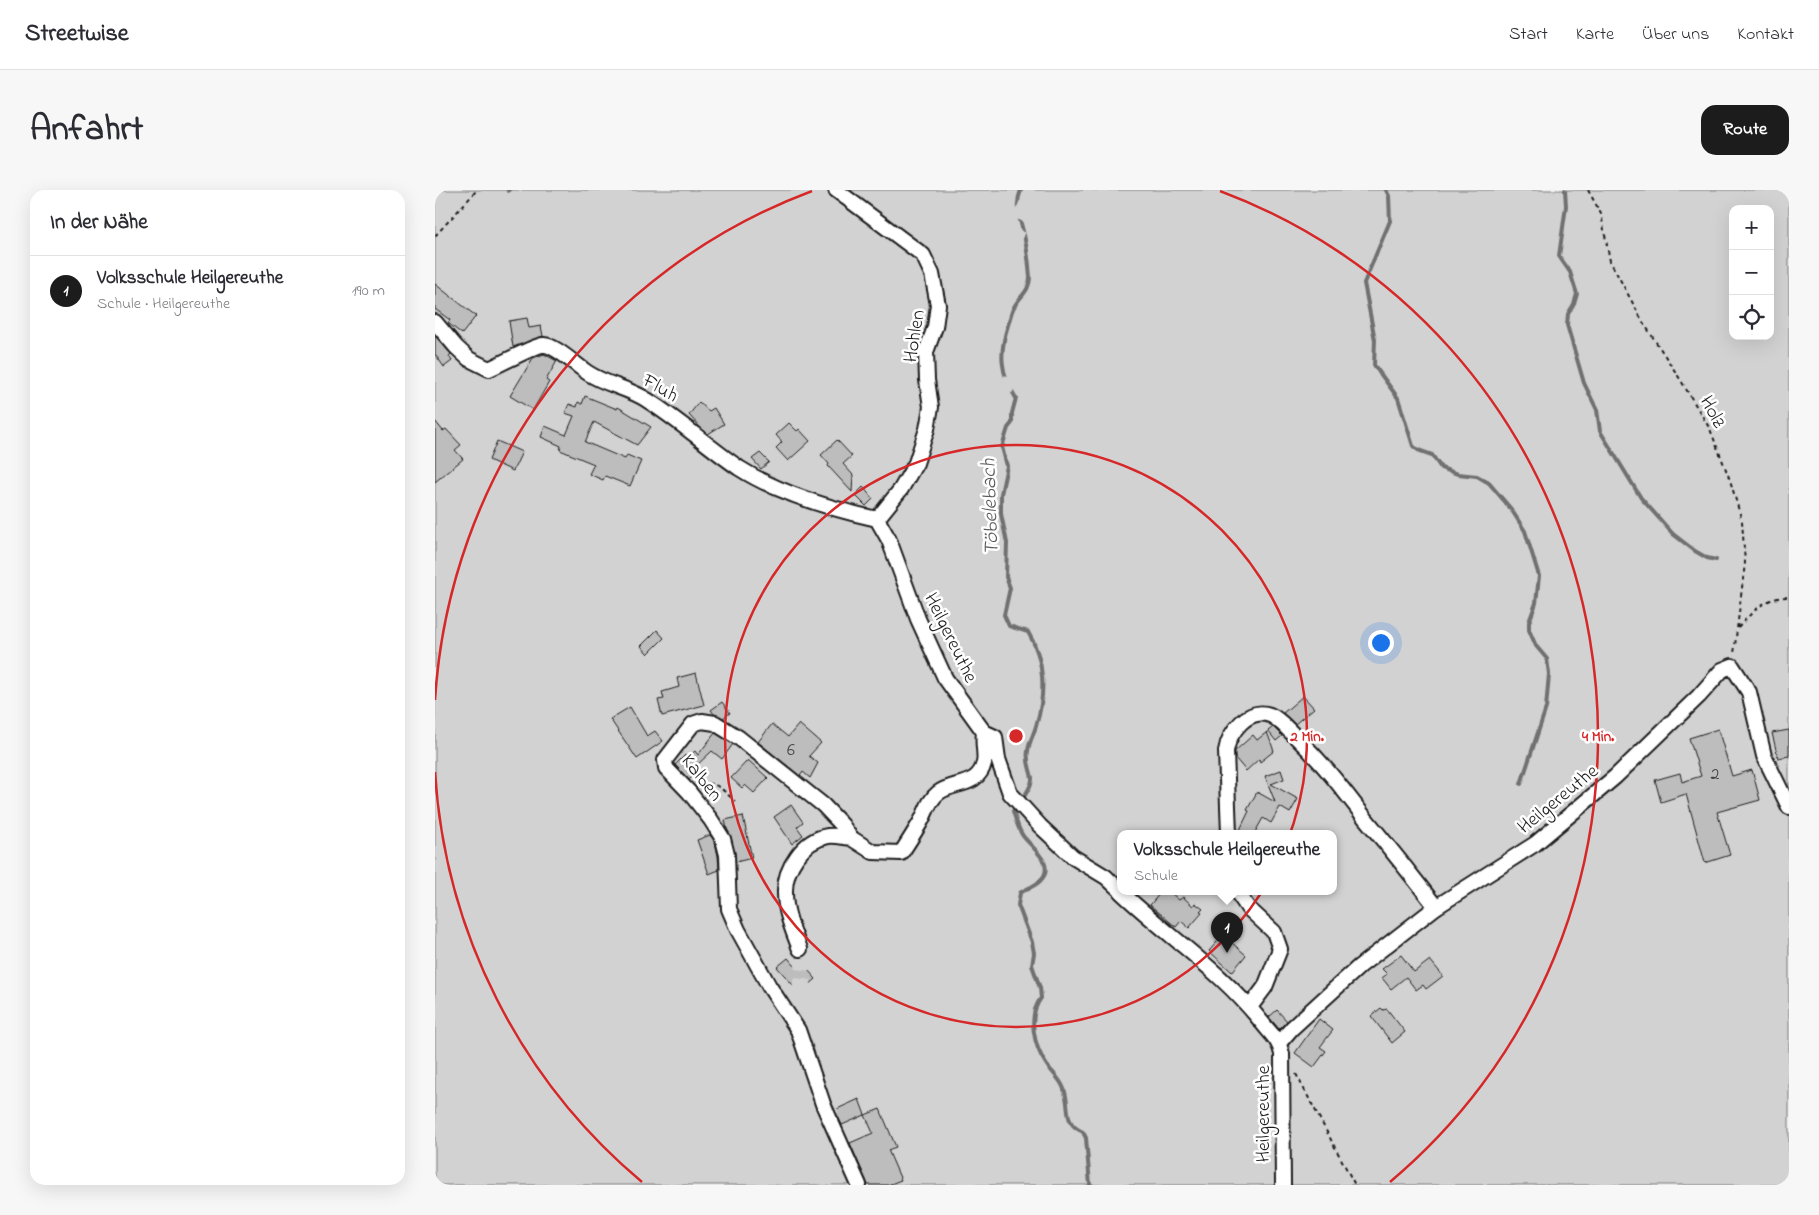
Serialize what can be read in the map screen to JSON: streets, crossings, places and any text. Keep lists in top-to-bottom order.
{
  "streets": {
    "street": [
      "Hohlen",
      "Fluh",
      "Heilgereuthe",
      "Kalben"
    ],
    "path": ["Holz"]
  },
  "crossings": [
    ["Hohlen", "Fluh"],
    ["Hohlen", "Heilgereuthe"],
    ["Fluh", "Heilgereuthe"],
    ["Holz", "Heilgereuthe"],
    ["Heilgereuthe", "Kalben"]
  ],
  "water": ["Töbelebach"],
  "house_numbers": ["6", "2"],
  "page": {
    "header": "Streetwise",
    "nav": [
      "Start",
      "Karte",
      "Über uns",
      "Kontakt"
    ],
    "title": "Anfahrt",
    "buttons": "Route",
    "heading": "In der Nähe",
    "map_buttons": ["+", "−"],
    "list": [
      {
        "mark": "1",
        "name": "Volksschule Heilgereuthe",
        "note": "Schule · Heilgereuthe",
        "value": "190 m"
      }
    ],
    "popup": ["Volksschule Heilgereuthe", "Schule"],
    "pins": "1"
  },
  "rings": ["2 Min.", "4 Min."]
}
